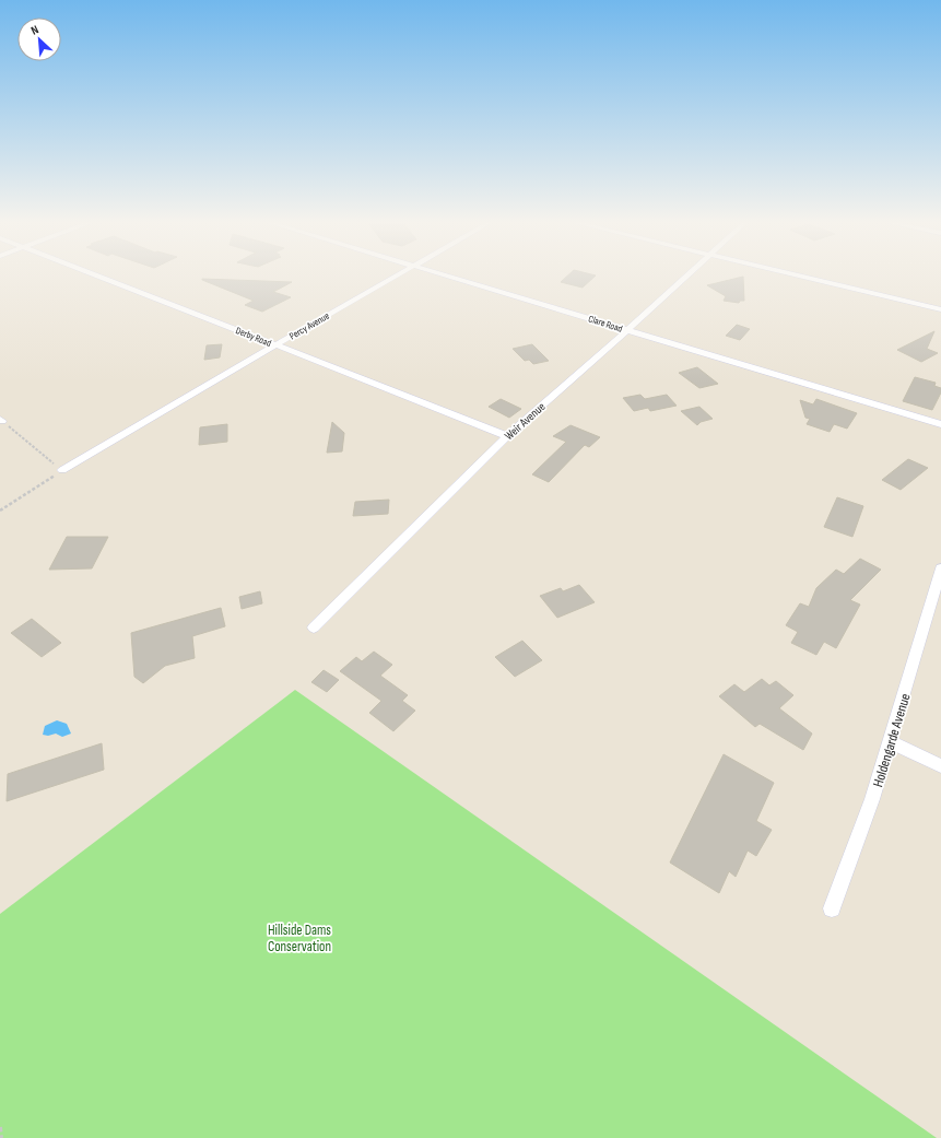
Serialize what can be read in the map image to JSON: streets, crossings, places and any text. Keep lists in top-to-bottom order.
{
  "streets": {
    "street": [
      "Clare Road",
      "Percy Avenue",
      "Derby Road",
      "Weir Avenue",
      "Holdengarde Avenue"
    ]
  },
  "crossings": [
    ["Clare Road", "Weir Avenue"],
    ["Percy Avenue", "Derby Road"],
    ["Derby Road", "Weir Avenue"]
  ],
  "parks": ["Hillside Dams Conservation"],
  "north": "top left"
}
